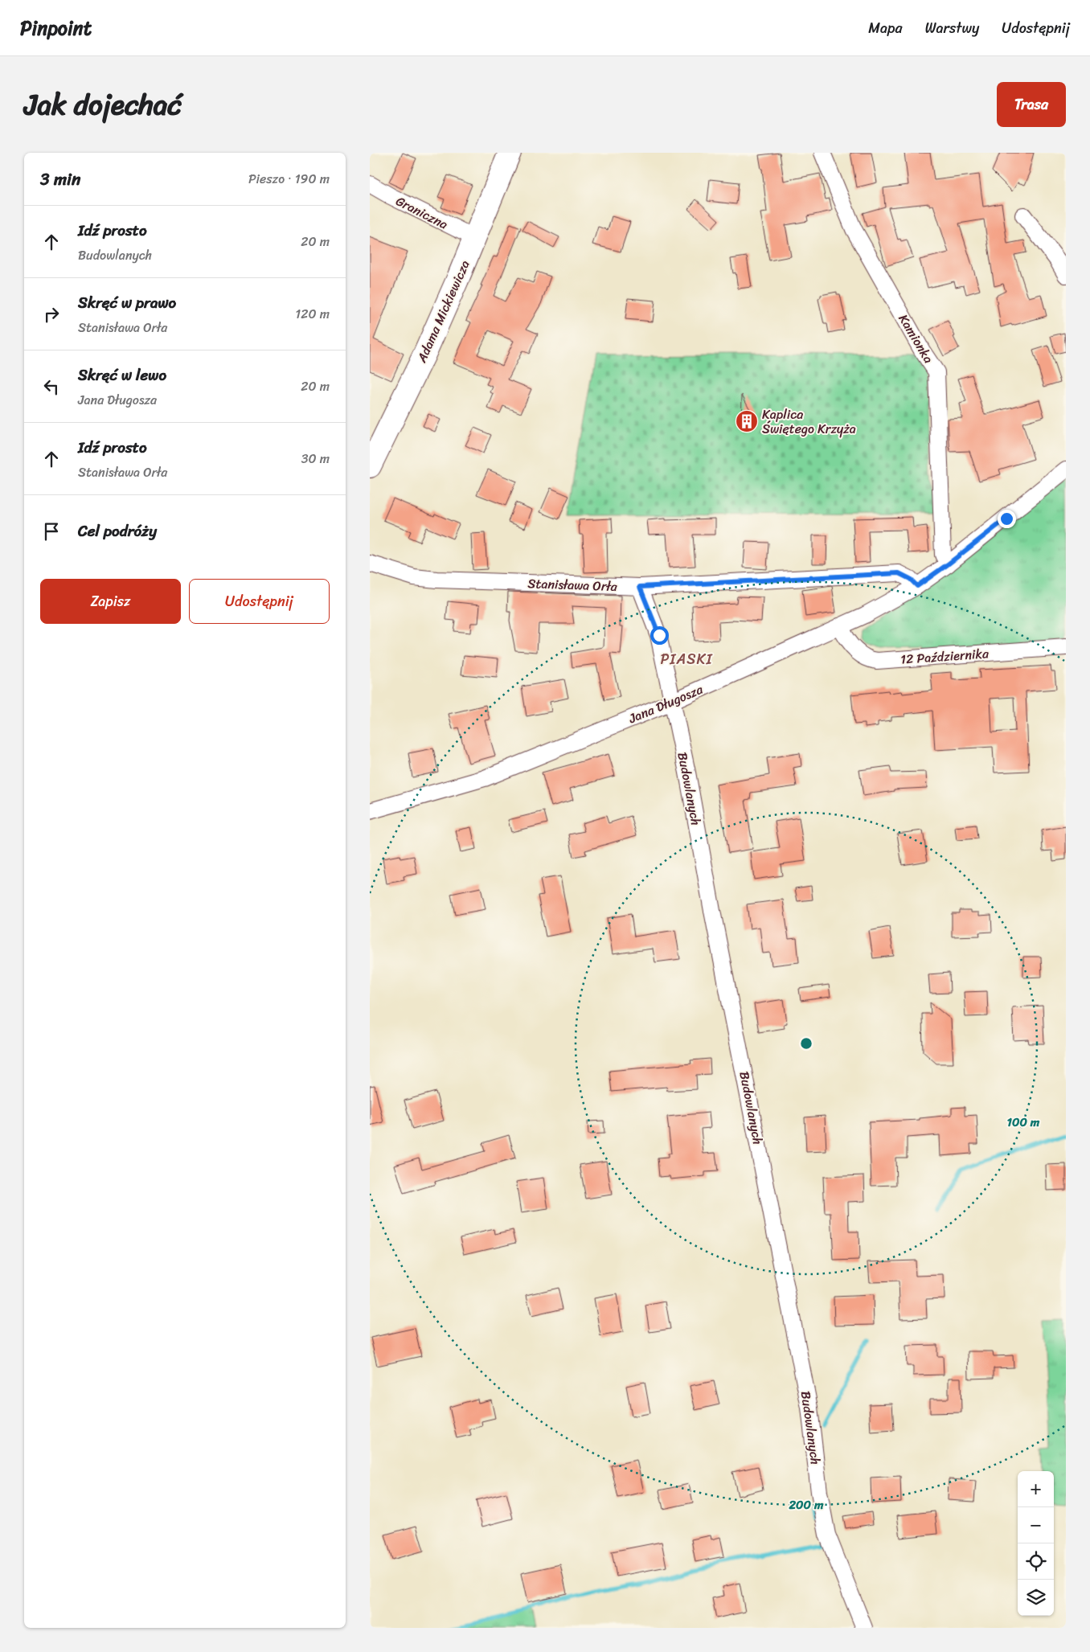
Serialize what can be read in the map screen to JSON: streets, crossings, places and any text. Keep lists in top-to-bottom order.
{
  "streets": {
    "street": [
      "Graniczna",
      "Adama Mickiewicza",
      "Kamionka",
      "Stanisława Orła",
      "12 Października",
      "Jana Długosza",
      "Budowlanych"
    ]
  },
  "crossings": [
    ["Graniczna", "Adama Mickiewicza"],
    ["Kamionka", "Jana Długosza"],
    ["Stanisława Orła", "Jana Długosza"],
    ["Stanisława Orła", "Budowlanych"],
    ["12 Października", "Jana Długosza"],
    ["Jana Długosza", "Budowlanych"]
  ],
  "districts": ["PIASKI"],
  "places": {
    "building": ["Kaplica Świętego Krzyża"]
  },
  "page": {
    "header": "Pinpoint",
    "nav": ["Mapa", "Warstwy", "Udostępnij"],
    "title": "Jak dojechać",
    "buttons": [
      "Trasa",
      ["Zapisz", "Udostępnij"]
    ],
    "heading": ["3 min", "Pieszo · 190 m"],
    "list": [
      ["Idź prosto", "Budowlanych", "20 m"],
      ["Skręć w prawo", "Stanisława Orła", "120 m"],
      ["Skręć w lewo", "Jana Długosza", "20 m"],
      ["Idź prosto", "Stanisława Orła", "30 m"],
      "Cel podróży"
    ],
    "map_buttons": ["+", "−"]
  },
  "rings": ["100 m", "200 m"]
}
